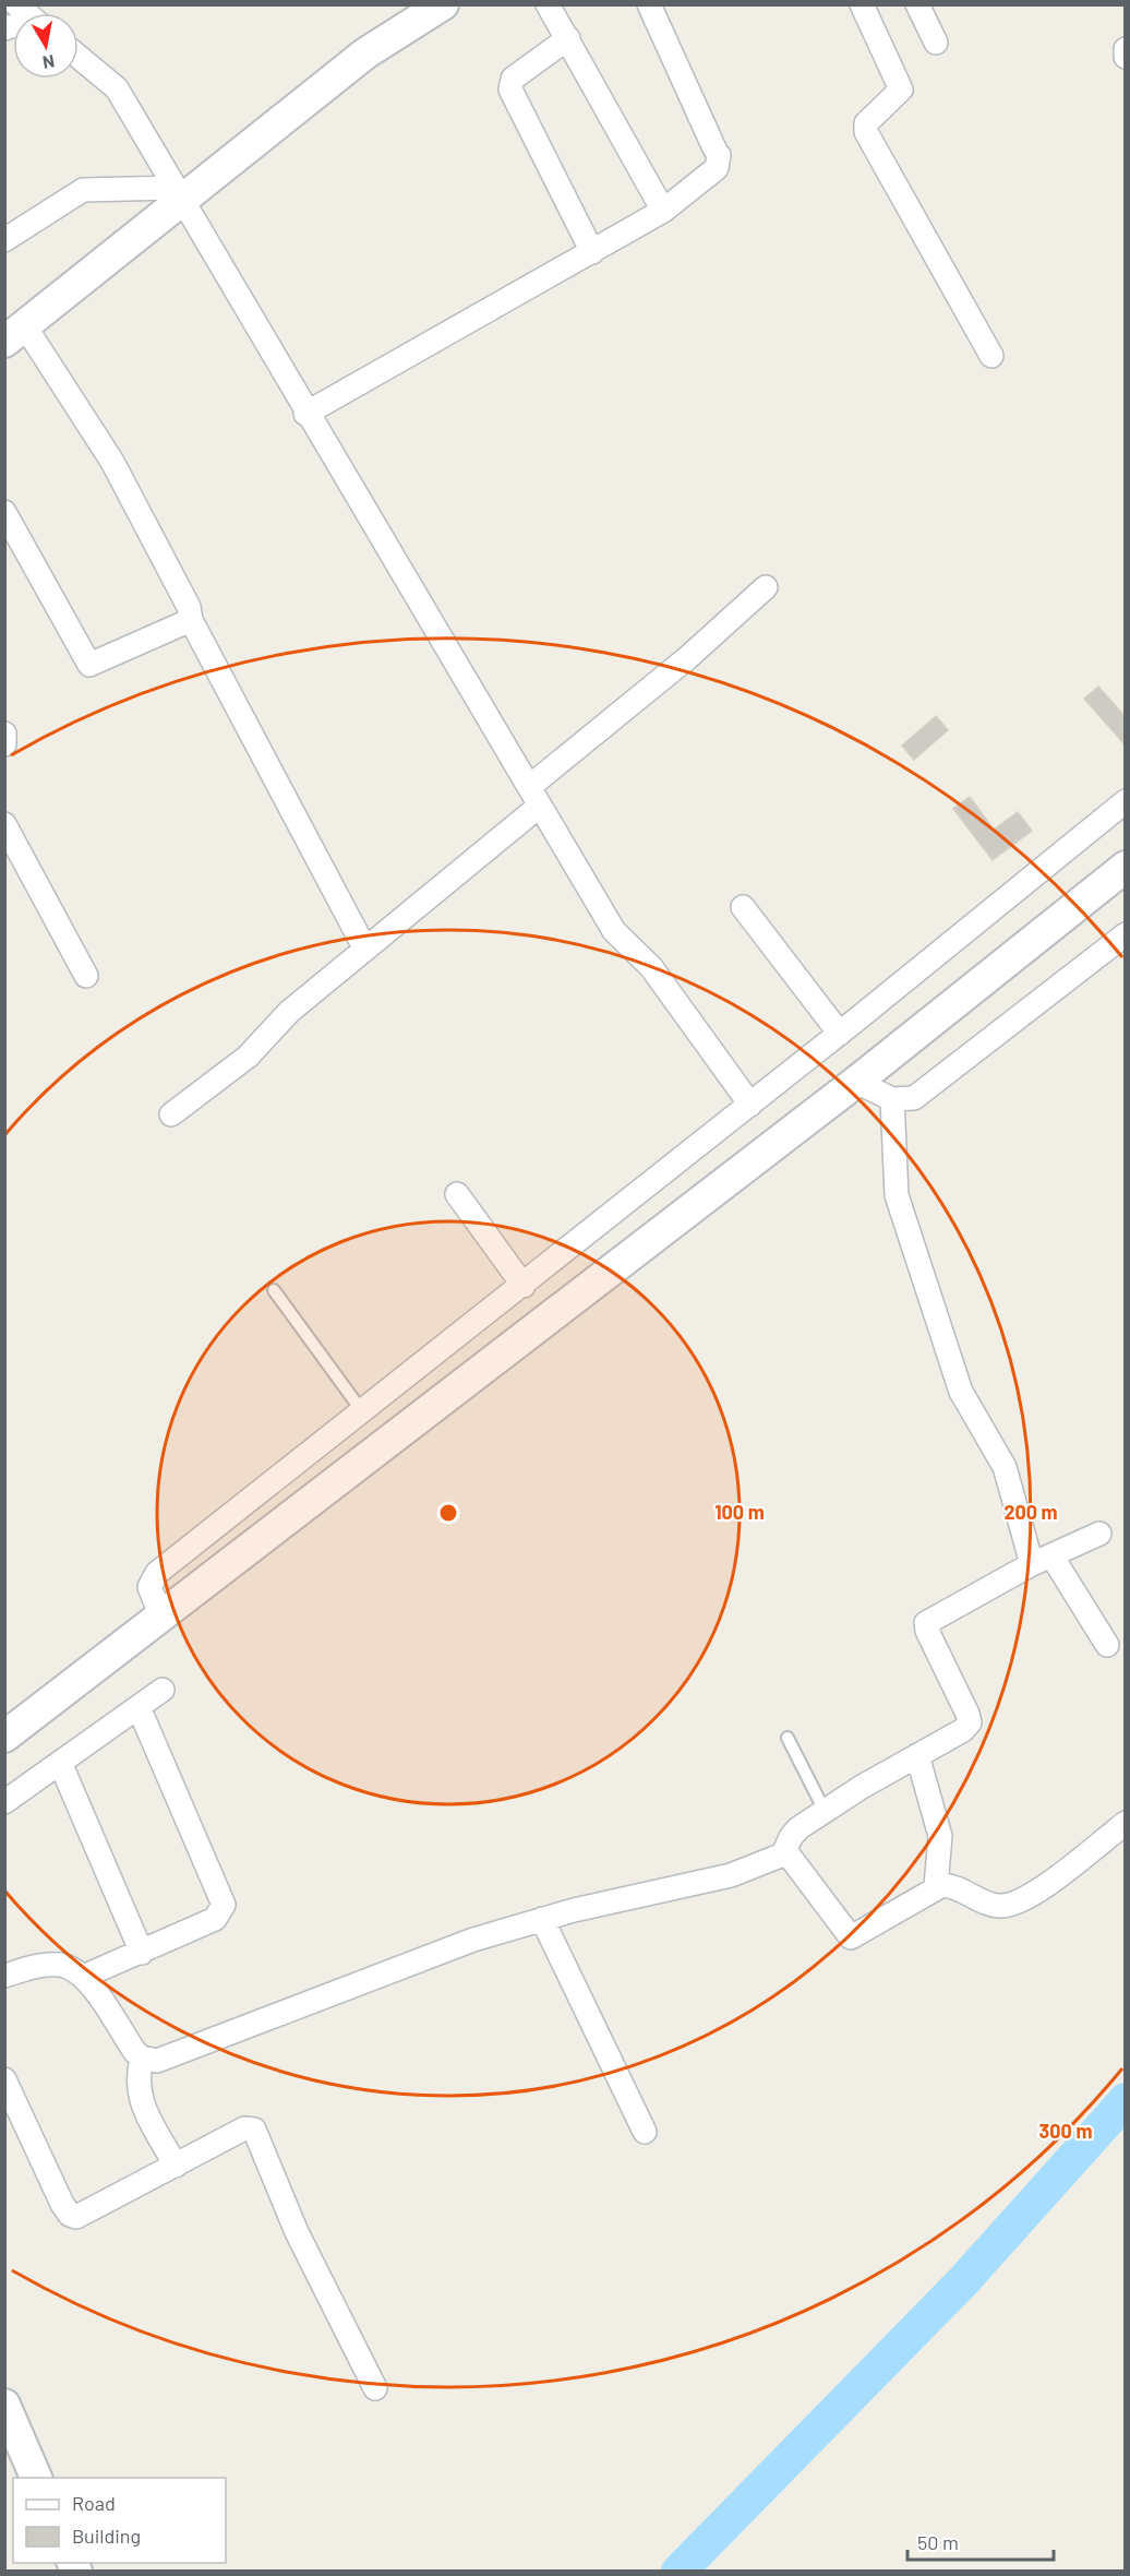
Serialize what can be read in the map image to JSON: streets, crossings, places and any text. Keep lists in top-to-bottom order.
{
  "legend": ["Road", "Building"],
  "scale_bar": "50 m",
  "north": "bottom",
  "rings": ["100 m", "200 m", "300 m"]
}
